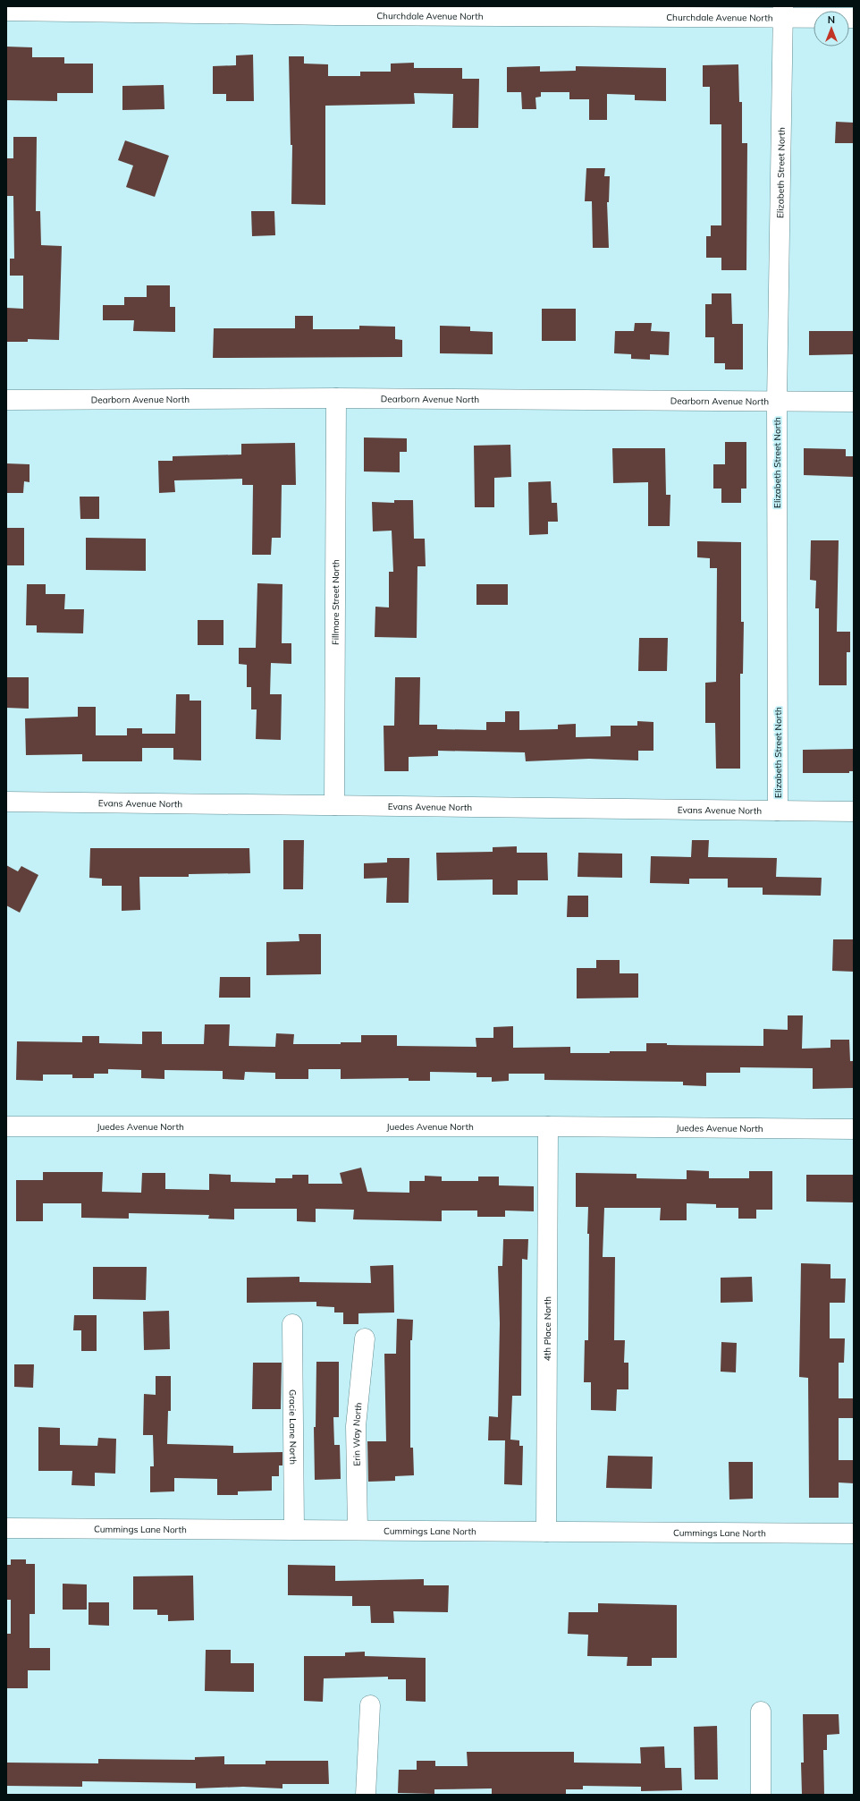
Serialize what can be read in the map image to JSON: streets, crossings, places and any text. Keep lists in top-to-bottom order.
{
  "streets": {
    "street": [
      "Churchdale Avenue North",
      "Elizabeth Street North",
      "Dearborn Avenue North",
      "Fillmore Street North",
      "Evans Avenue North",
      "Juedes Avenue North",
      "4th Place North",
      "Gracie Lane North",
      "Erin Way North",
      "Cummings Lane North"
    ]
  },
  "crossings": [
    ["Churchdale Avenue North", "Elizabeth Street North"],
    ["Elizabeth Street North", "Dearborn Avenue North"],
    ["Elizabeth Street North", "Evans Avenue North"],
    ["Dearborn Avenue North", "Fillmore Street North"],
    ["Fillmore Street North", "Evans Avenue North"],
    ["Juedes Avenue North", "4th Place North"],
    ["4th Place North", "Cummings Lane North"],
    ["Gracie Lane North", "Cummings Lane North"],
    ["Erin Way North", "Cummings Lane North"]
  ],
  "north": "top"
}
